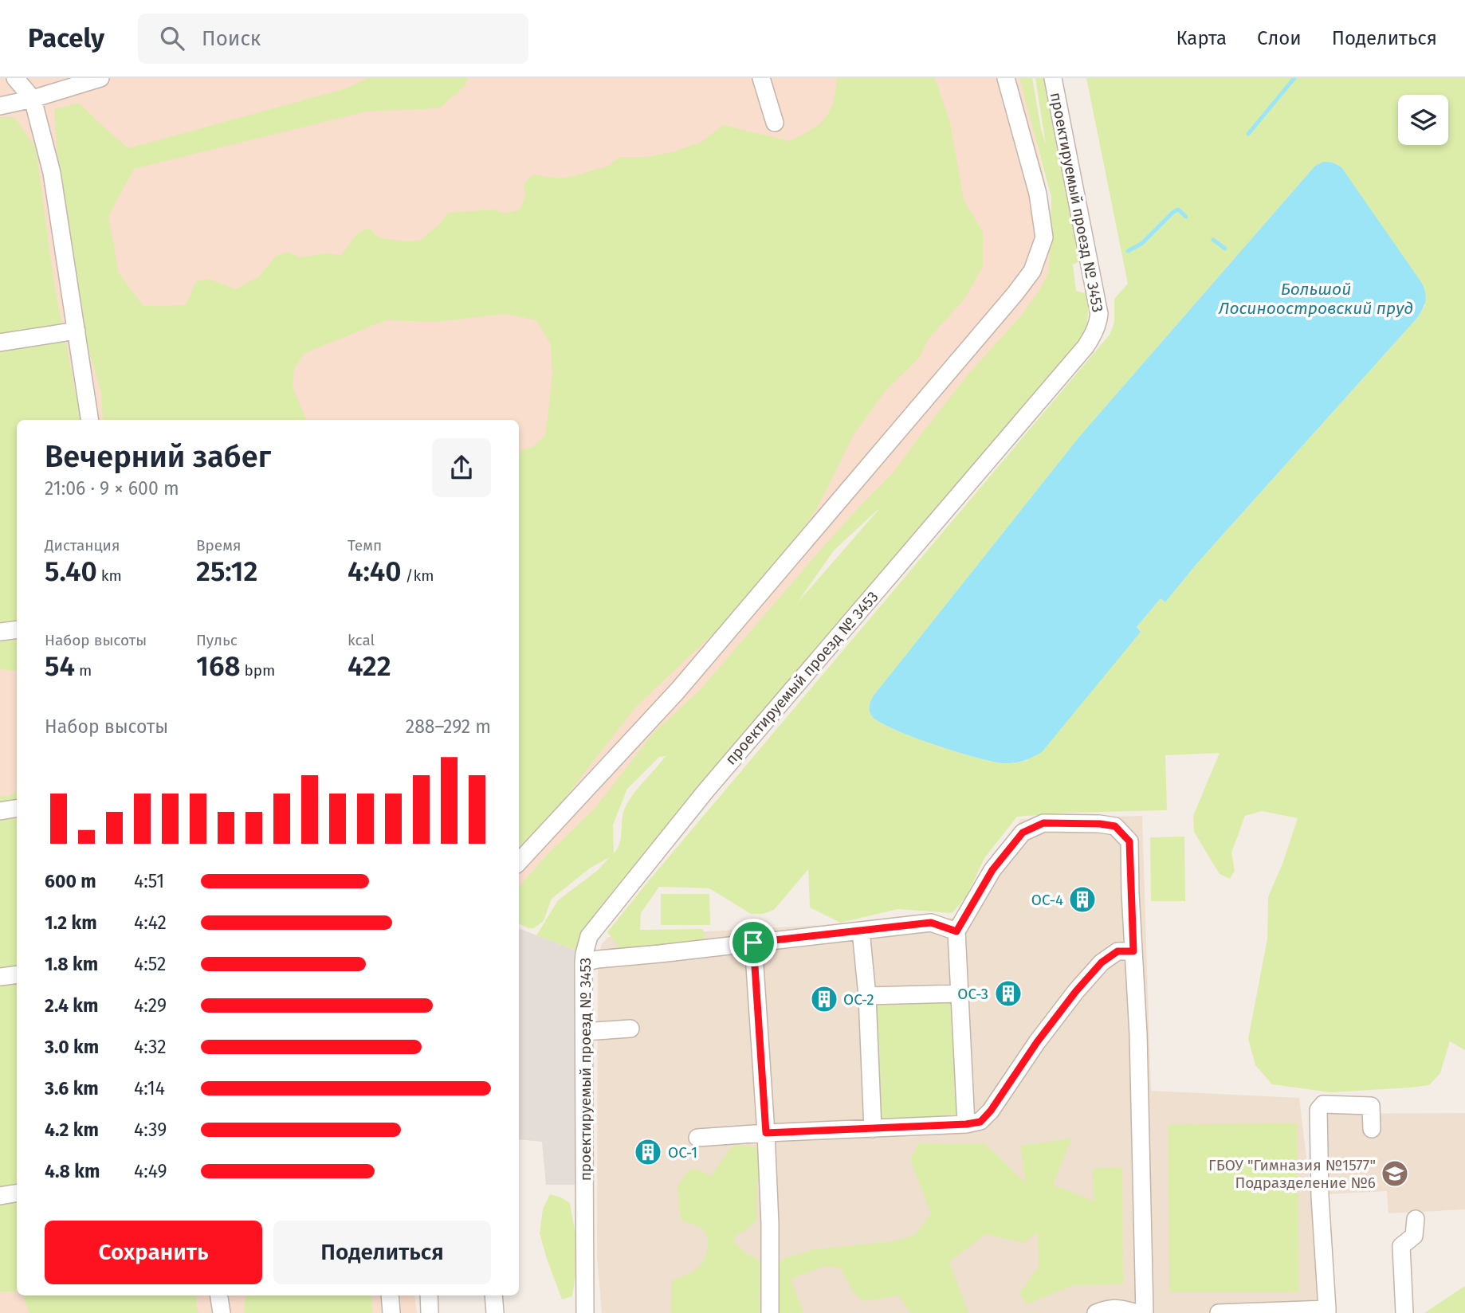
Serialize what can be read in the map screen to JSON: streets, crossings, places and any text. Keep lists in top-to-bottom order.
{
  "streets": {
    "street": ["проектируемый проезд № 3453"]
  },
  "water": ["Большой Лосиноостровский пруд"],
  "places": {
    "building": [
      "ОС-4",
      "ОС-3",
      "ОС-2",
      "ОС-1"
    ],
    "school or university": ["ГБОУ \"Гимназия №1577\" Подразделение №6"]
  },
  "page": {
    "header": "Pacely",
    "search": "Поиск",
    "nav": ["Карта", "Слои", "Поделиться"],
    "heading": ["Вечерний забег", "21:06 · 9 × 600 m"],
    "stats": [
      ["Дистанция", "5.40 km"],
      ["Время", "25:12"],
      ["Темп", "4:40 /km"],
      ["Набор высоты", "54 m"],
      ["Пульс", "168 bpm"],
      ["kcal", "422"]
    ],
    "chart": ["Набор высоты", "288–292 m"],
    "list": [
      {
        "name": "600 m",
        "note": "4:51"
      },
      {
        "name": "1.2 km",
        "note": "4:42"
      },
      {
        "name": "1.8 km",
        "note": "4:52"
      },
      {
        "name": "2.4 km",
        "note": "4:29"
      },
      {
        "name": "3.0 km",
        "note": "4:32"
      },
      {
        "name": "3.6 km",
        "note": "4:14"
      },
      {
        "name": "4.2 km",
        "note": "4:39"
      },
      {
        "name": "4.8 km",
        "note": "4:49"
      }
    ],
    "buttons": ["Сохранить", "Поделиться"]
  }
}
